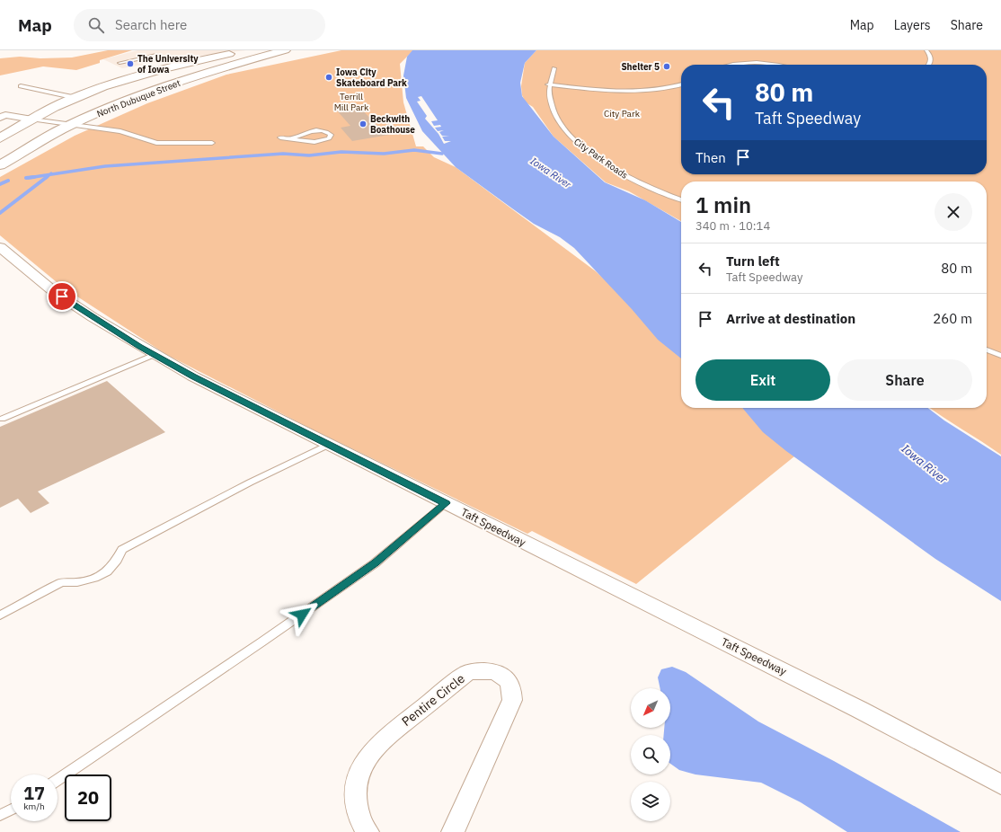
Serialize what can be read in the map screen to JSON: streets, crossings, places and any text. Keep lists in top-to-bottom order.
{
  "streets": {
    "main road": ["North Dubuque Street"],
    "street": ["Taft Speedway", "Pentire Circle"],
    "lane": ["City Park Roads"]
  },
  "water": ["Iowa River"],
  "parks": ["Terrill Mill Park", "City Park"],
  "places": [
    "The University of Iowa",
    "Shelter 5",
    "Iowa City Skateboard Park",
    "Beckwith Boathouse"
  ],
  "north": "bottom left",
  "page": {
    "header": "Map",
    "search": "Search here",
    "nav": ["Map", "Layers", "Share"],
    "turn": ["80 m", "Taft Speedway"],
    "then": "Then",
    "heading": ["1 min", "340 m · 10:14"],
    "list": [
      {
        "name": "Turn left",
        "note": "Taft Speedway",
        "value": "80 m"
      },
      {
        "name": "Arrive at destination",
        "value": "260 m"
      }
    ],
    "buttons": ["Exit", "Share"],
    "speed": "17 km/h",
    "limit": "20"
  }
}
